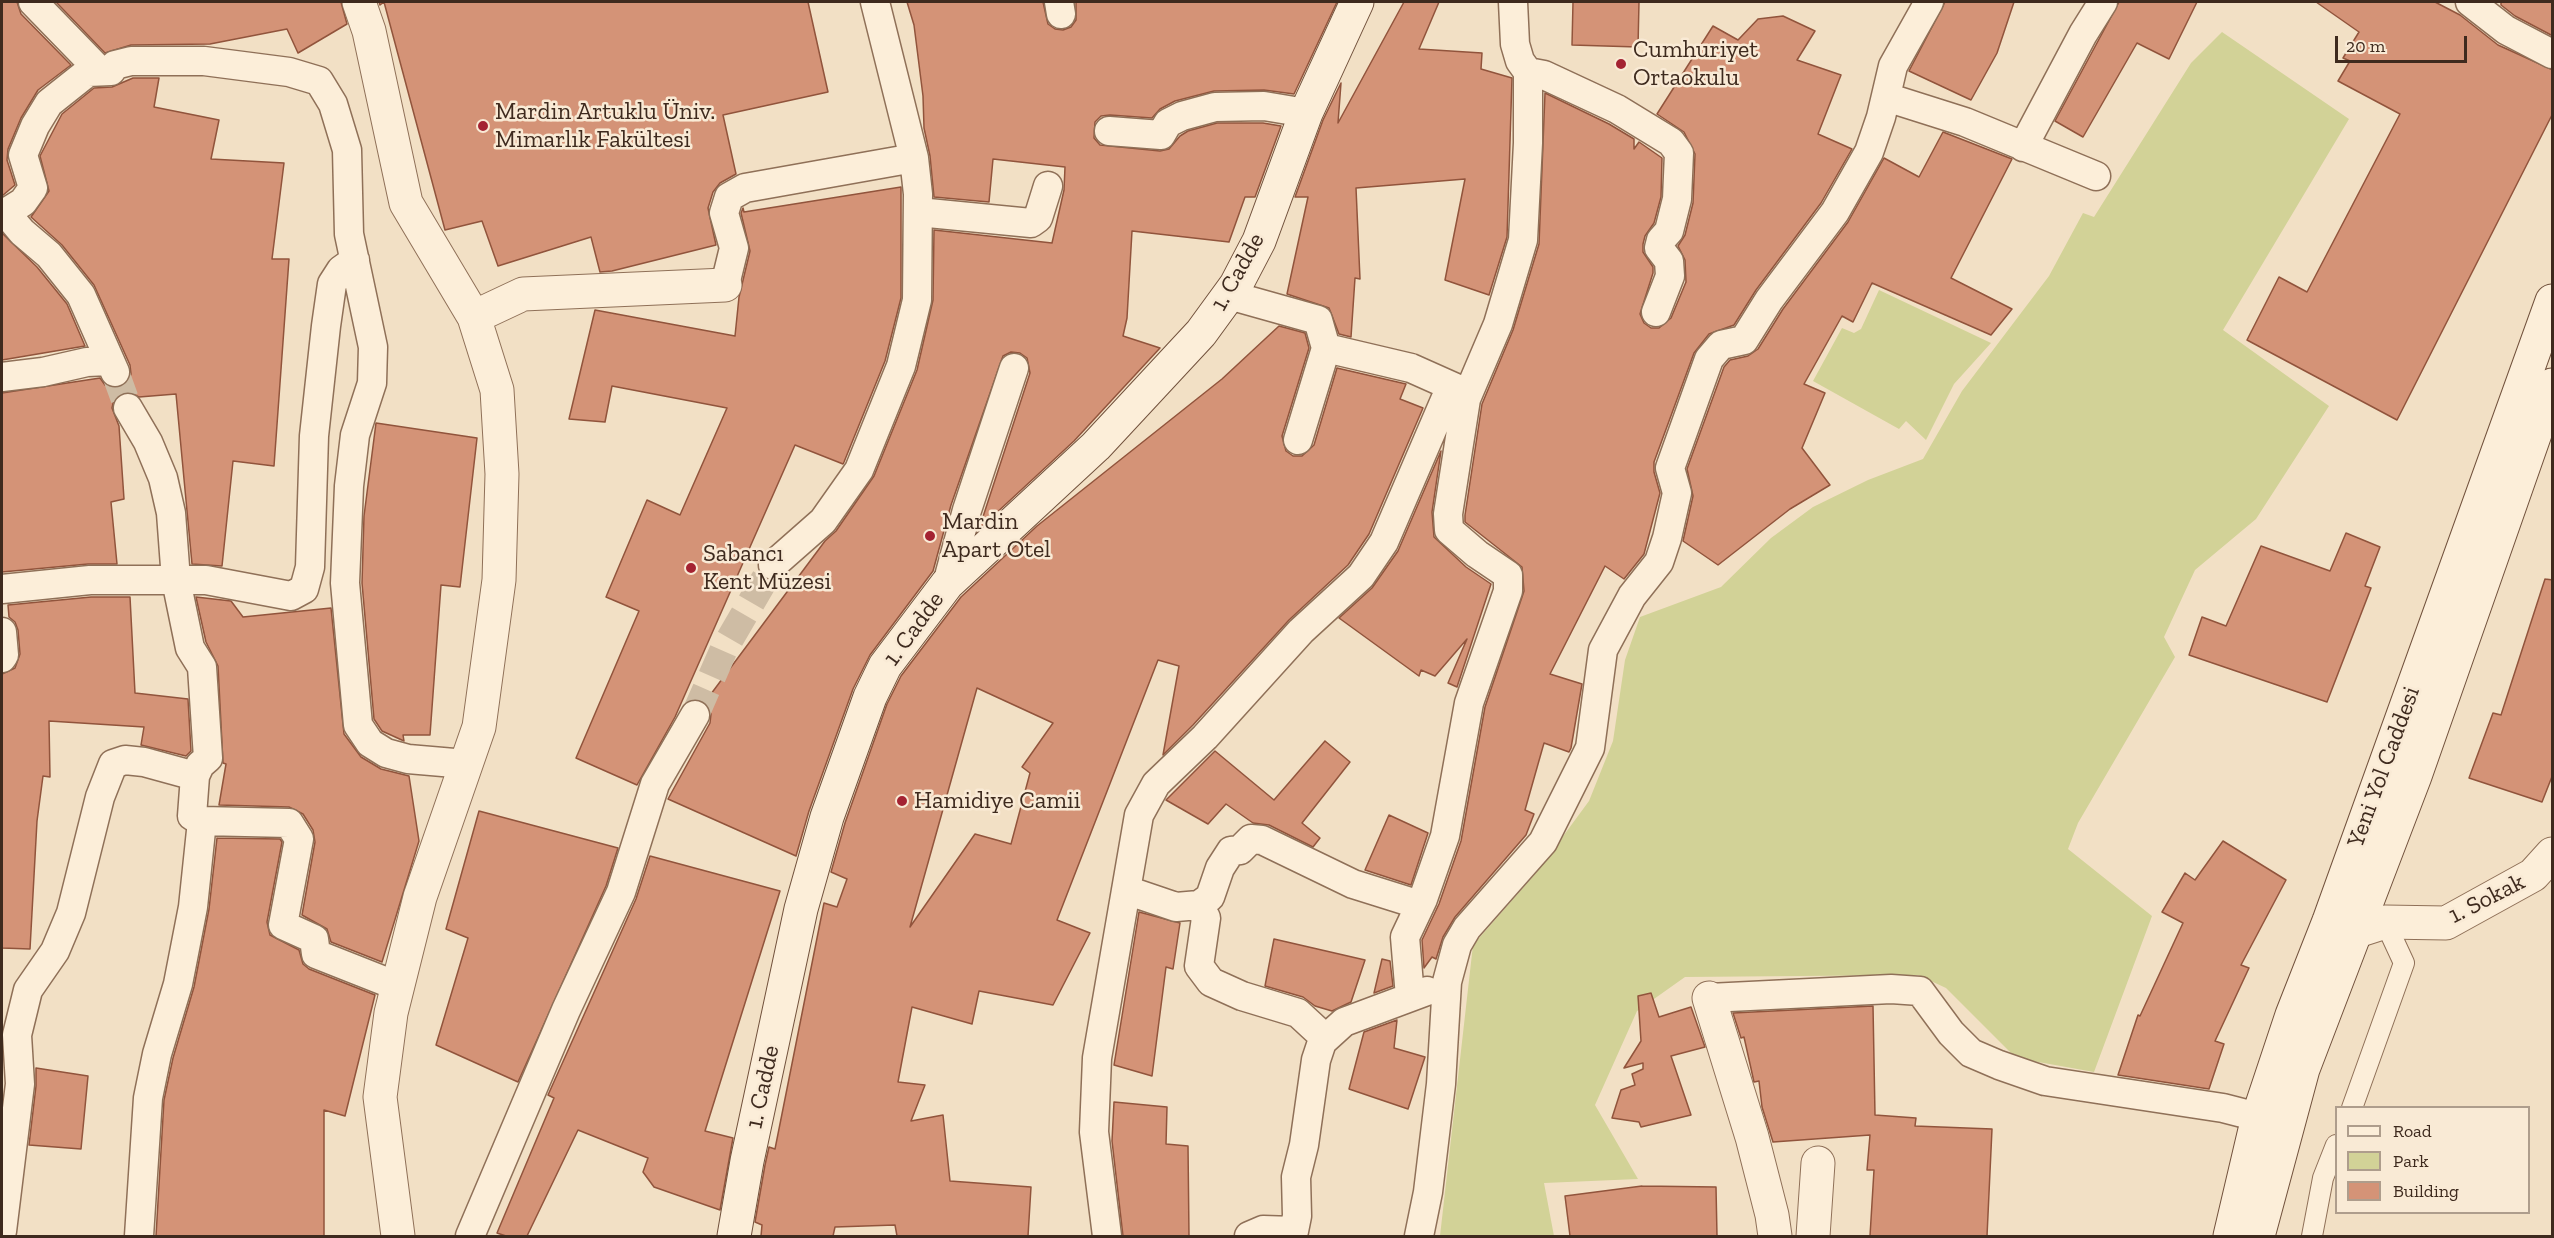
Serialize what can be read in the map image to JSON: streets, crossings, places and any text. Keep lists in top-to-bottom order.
{
  "streets": {
    "main road": ["1. Cadde", "Yeni Yol Caddesi", "1. Sokak"]
  },
  "crossings": [
    ["Yeni Yol Caddesi", "1. Sokak"]
  ],
  "places": [
    "Cumhuriyet Ortaokulu",
    "Mardin Artuklu Üniv. Mimarlık Fakültesi",
    "Mardin Apart Otel",
    "Sabancı Kent Müzesi",
    "Hamidiye Camii"
  ],
  "legend": ["Road", "Park", "Building"],
  "scale_bar": "20 m"
}
